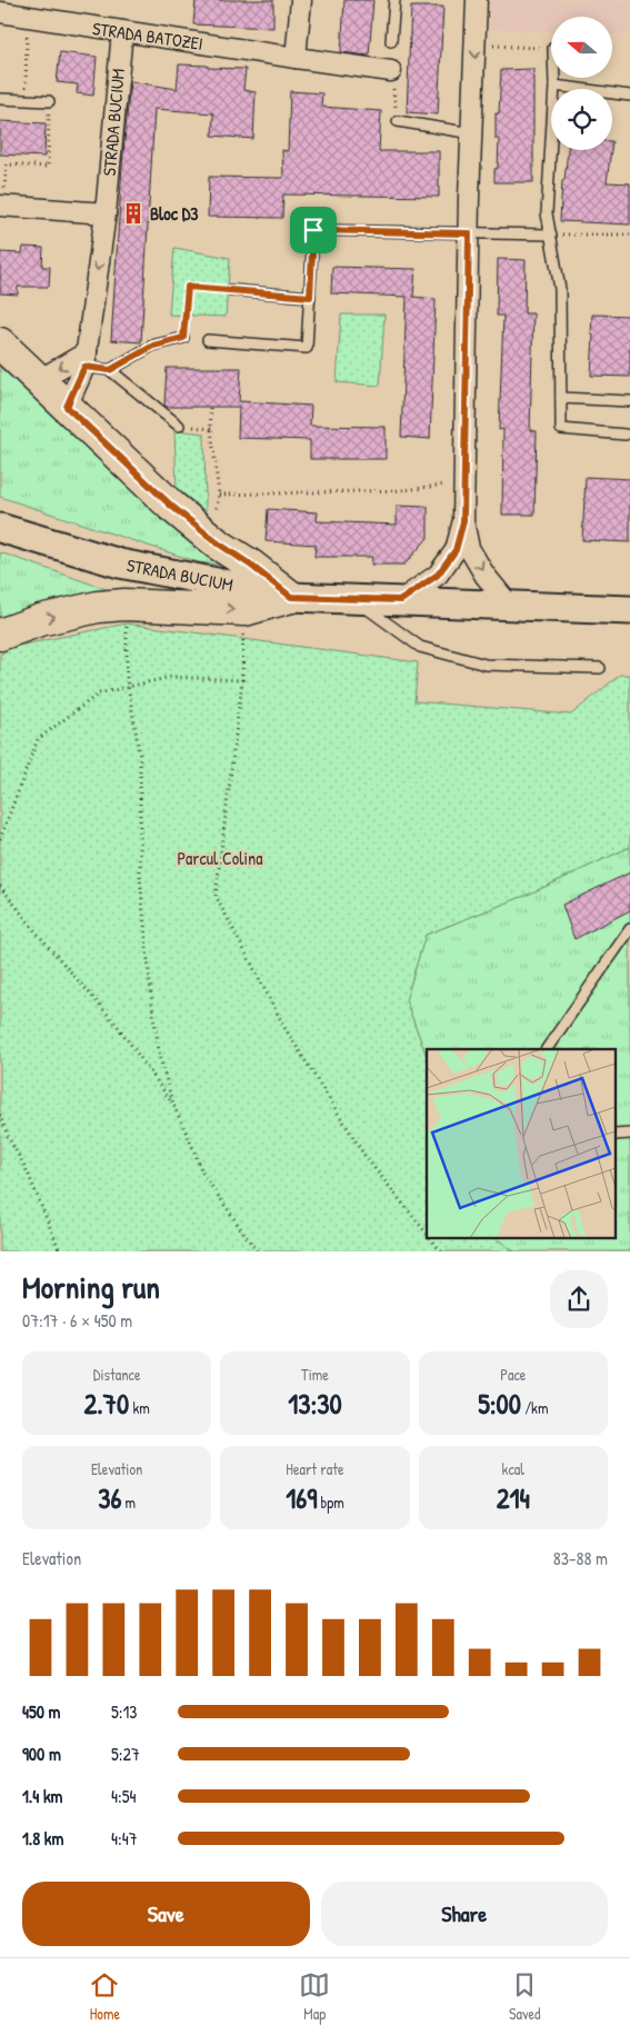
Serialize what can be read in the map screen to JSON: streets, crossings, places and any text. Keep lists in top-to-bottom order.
{
  "streets": {
    "main road": ["STRADA BUCIUM"],
    "street": ["STRADA BATOZEI"]
  },
  "crossings": [
    ["STRADA BATOZEI", "STRADA BUCIUM"]
  ],
  "parks": ["Parcul Colina"],
  "places": {
    "building": ["Bloc D3"]
  },
  "north": "left",
  "page": {
    "heading": ["Morning run", "07:17 · 6 × 450 m"],
    "stats": [
      ["Distance", "2.70 km"],
      ["Time", "13:30"],
      ["Pace", "5:00 /km"],
      ["Elevation", "36 m"],
      ["Heart rate", "169 bpm"],
      ["kcal", "214"]
    ],
    "chart": ["Elevation", "83–88 m"],
    "list": [
      {
        "name": "450 m",
        "note": "5:13"
      },
      {
        "name": "900 m",
        "note": "5:27"
      },
      {
        "name": "1.4 km",
        "note": "4:54"
      },
      {
        "name": "1.8 km",
        "note": "4:47"
      }
    ],
    "buttons": ["Save", "Share"],
    "tabs": ["Home", "Map", "Saved"]
  }
}
